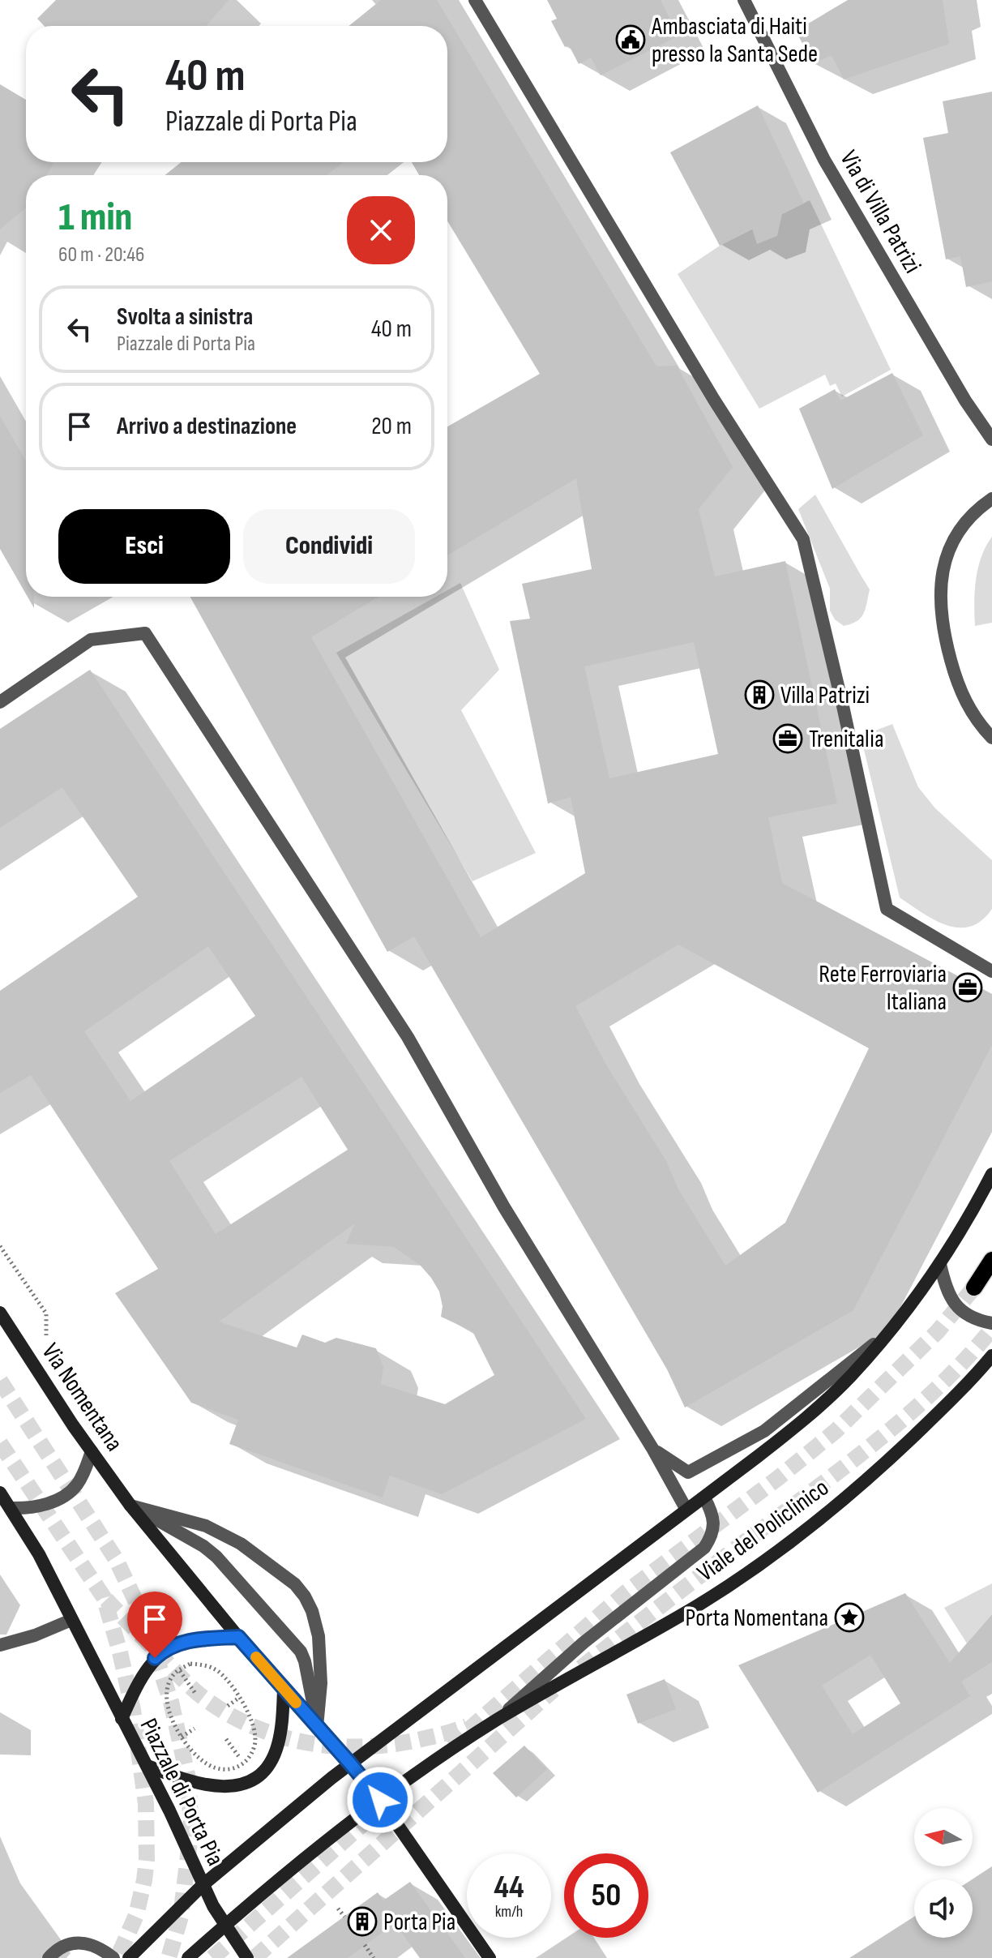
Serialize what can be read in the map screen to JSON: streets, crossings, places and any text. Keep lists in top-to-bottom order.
{
  "streets": {
    "street": [
      "Via di Villa Patrizi",
      "Via Nomentana",
      "Viale del Policlinico",
      "Piazzale di Porta Pia"
    ]
  },
  "places": {
    "public building": ["Ambasciata di Haiti presso la Santa Sede"],
    "building": ["Villa Patrizi", "Porta Pia"],
    "office": ["Trenitalia", "Rete Ferroviaria Italiana"],
    "place": ["Porta Nomentana"]
  },
  "north": "left",
  "page": {
    "turn": ["40 m", "Piazzale di Porta Pia"],
    "heading": ["1 min", "60 m · 20:46"],
    "list": [
      {
        "name": "Svolta a sinistra",
        "note": "Piazzale di Porta Pia",
        "value": "40 m"
      },
      {
        "name": "Arrivo a destinazione",
        "value": "20 m"
      }
    ],
    "buttons": ["Esci", "Condividi"],
    "speed": "44 km/h",
    "limit": "50"
  }
}
